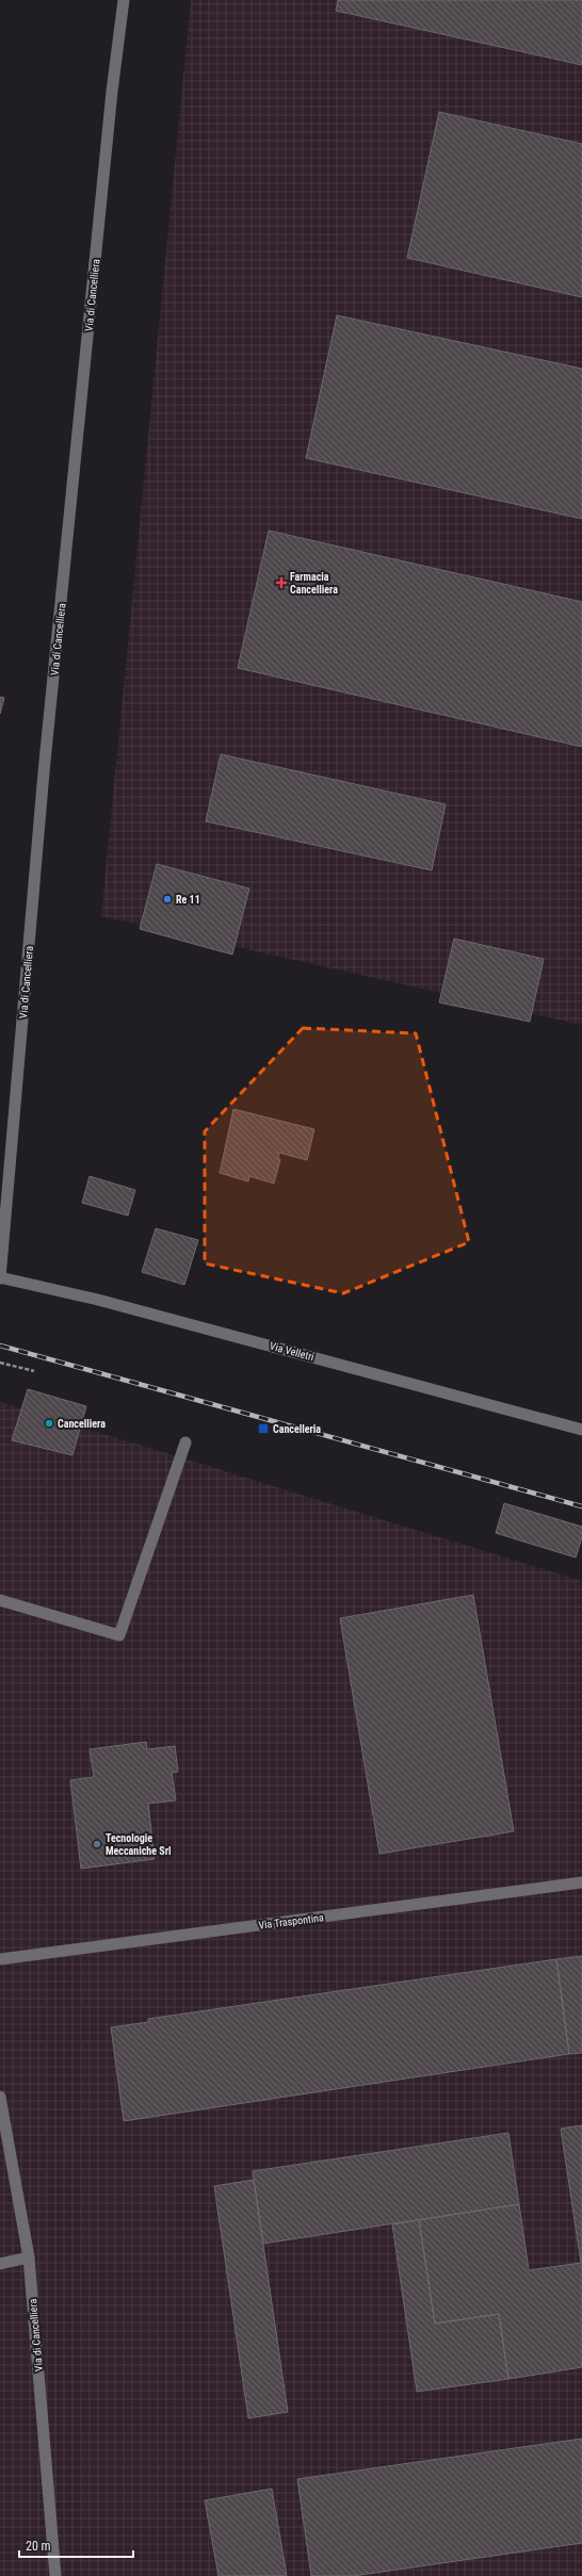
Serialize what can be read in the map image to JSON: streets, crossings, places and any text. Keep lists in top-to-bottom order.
{
  "streets": {
    "street": ["Via di Cancelliera", "Via Velletri", "Via Traspontina"]
  },
  "crossings": [
    ["Via di Cancelliera", "Via Velletri"]
  ],
  "places": {
    "health": ["Farmacia Cancelliera"],
    "other": ["Re 11", "Cancelliera", "Tecnologie Meccaniche Srl"],
    "transit": ["Cancelleria"]
  },
  "scale_bar": "20 m"
}
